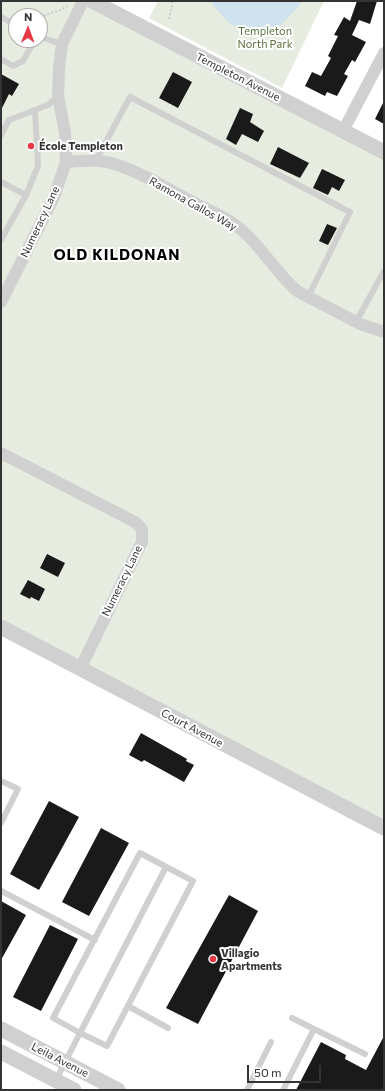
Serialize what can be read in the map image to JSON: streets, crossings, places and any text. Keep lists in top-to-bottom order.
{
  "streets": {
    "street": [
      "Templeton Avenue",
      "Ramona Gallos Way",
      "Numeracy Lane",
      "Court Avenue",
      "Leila Avenue"
    ]
  },
  "crossings": [
    ["Ramona Gallos Way", "Numeracy Lane"],
    ["Numeracy Lane", "Court Avenue"]
  ],
  "districts": ["OLD KILDONAN"],
  "parks": ["Templeton North Park"],
  "places": ["École Templeton", "Villagio Apartments"],
  "scale_bar": "50 m",
  "north": "top"
}
